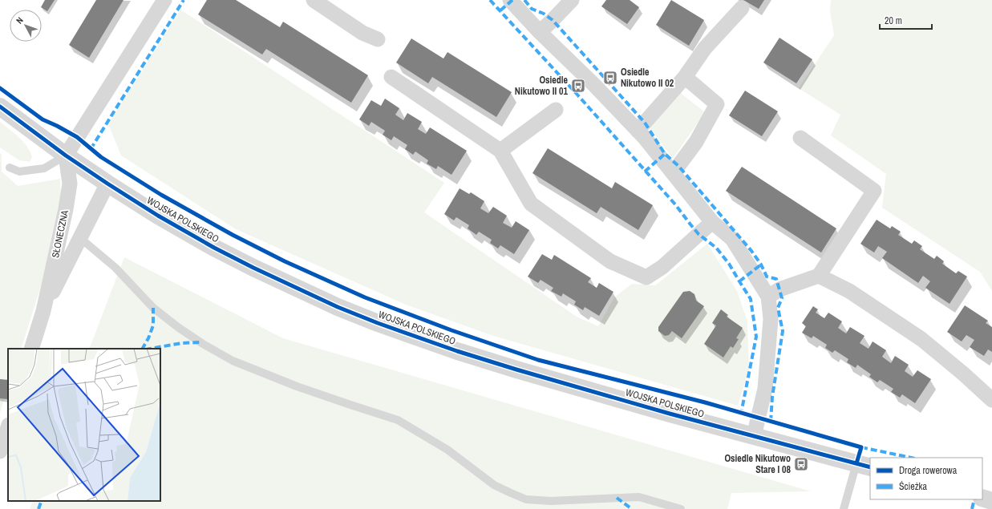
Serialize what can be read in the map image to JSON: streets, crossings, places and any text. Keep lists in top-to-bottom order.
{
  "streets": {
    "street": ["WOJSKA POLSKIEGO", "SŁONECZNA"]
  },
  "crossings": [
    ["WOJSKA POLSKIEGO", "SŁONECZNA"]
  ],
  "places": {
    "bus stop": ["Osiedle Nikutowo II 02", "Osiedle Nikutowo II 01", "Osiedle Nikutowo Stare I 08"]
  },
  "legend": ["Droga rowerowa", "Ścieżka"],
  "scale_bar": "20 m",
  "north": "top left"
}
